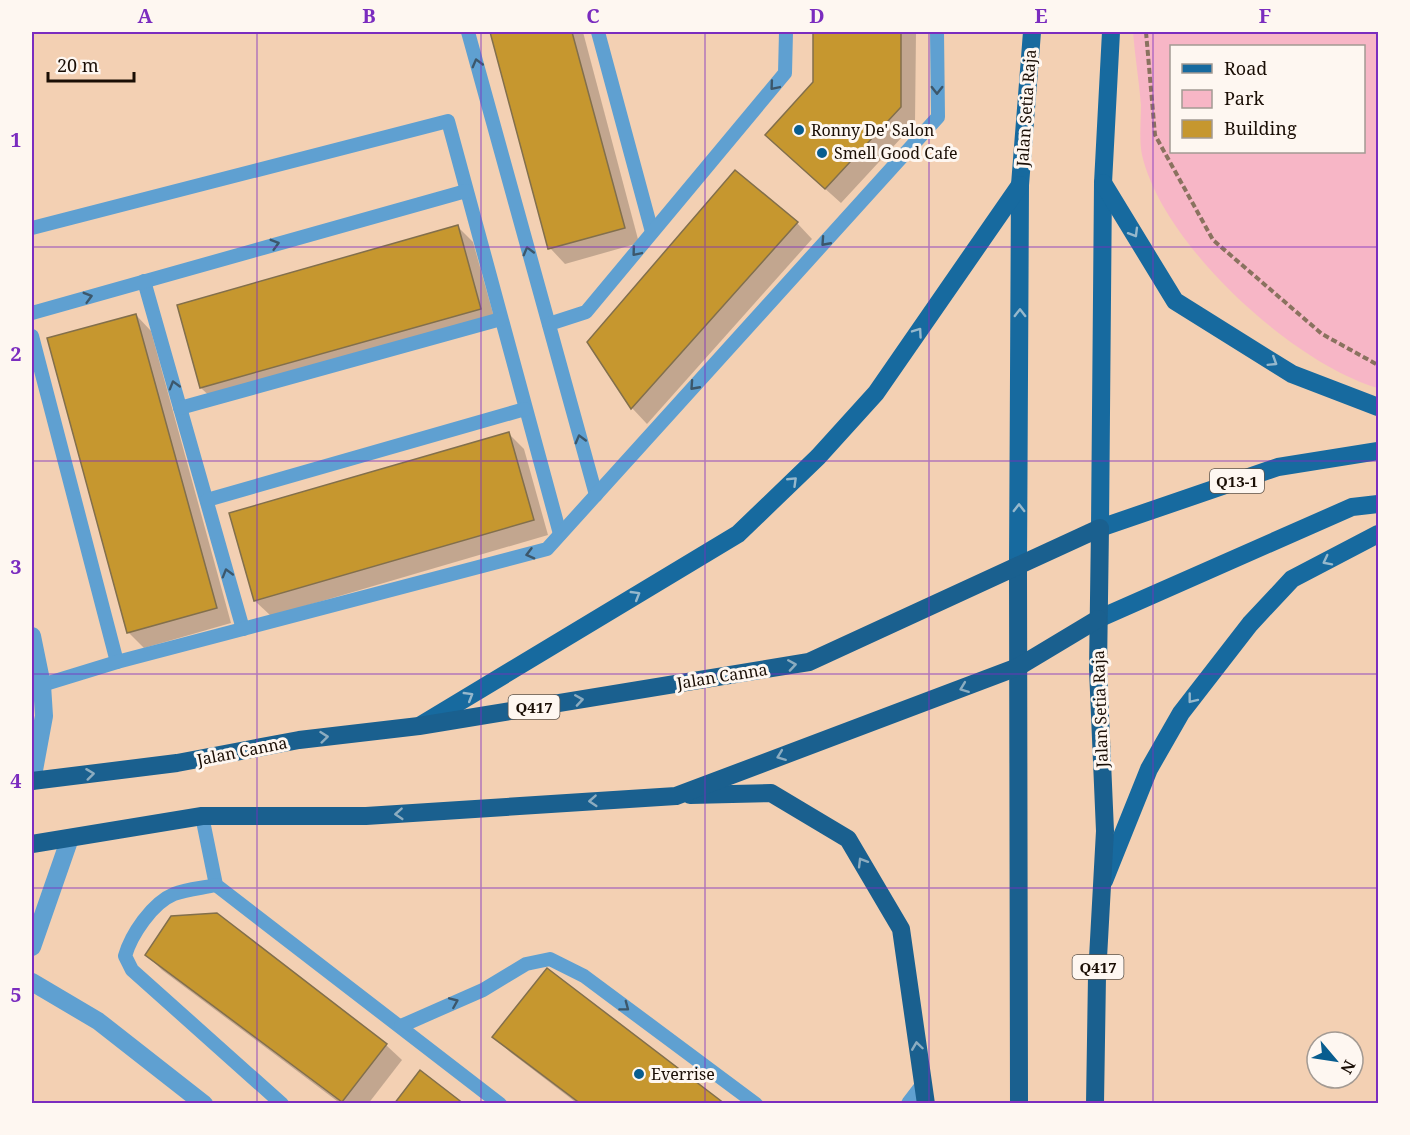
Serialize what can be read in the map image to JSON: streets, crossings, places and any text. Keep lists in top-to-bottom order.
{
  "streets": {
    "highway": ["Jalan Setia Raja", "Jalan Canna", "Q417"],
    "main road": ["Q13-1"]
  },
  "crossings": [
    ["Jalan Setia Raja", "Jalan Canna"],
    ["Jalan Setia Raja", "Q417"],
    ["Jalan Canna", "Q417"]
  ],
  "one_way": ["Jalan Canna"],
  "places": ["Ronny De' Salon", "Smell Good Cafe", "Everrise"],
  "legend": ["Road", "Park", "Building"],
  "scale_bar": "20 m",
  "north": "bottom right",
  "grid": {
    "columns": [
      "A",
      "B",
      "C",
      "D",
      "E",
      "F"
    ],
    "rows": [
      "1",
      "2",
      "3",
      "4",
      "5"
    ]
  }
}
